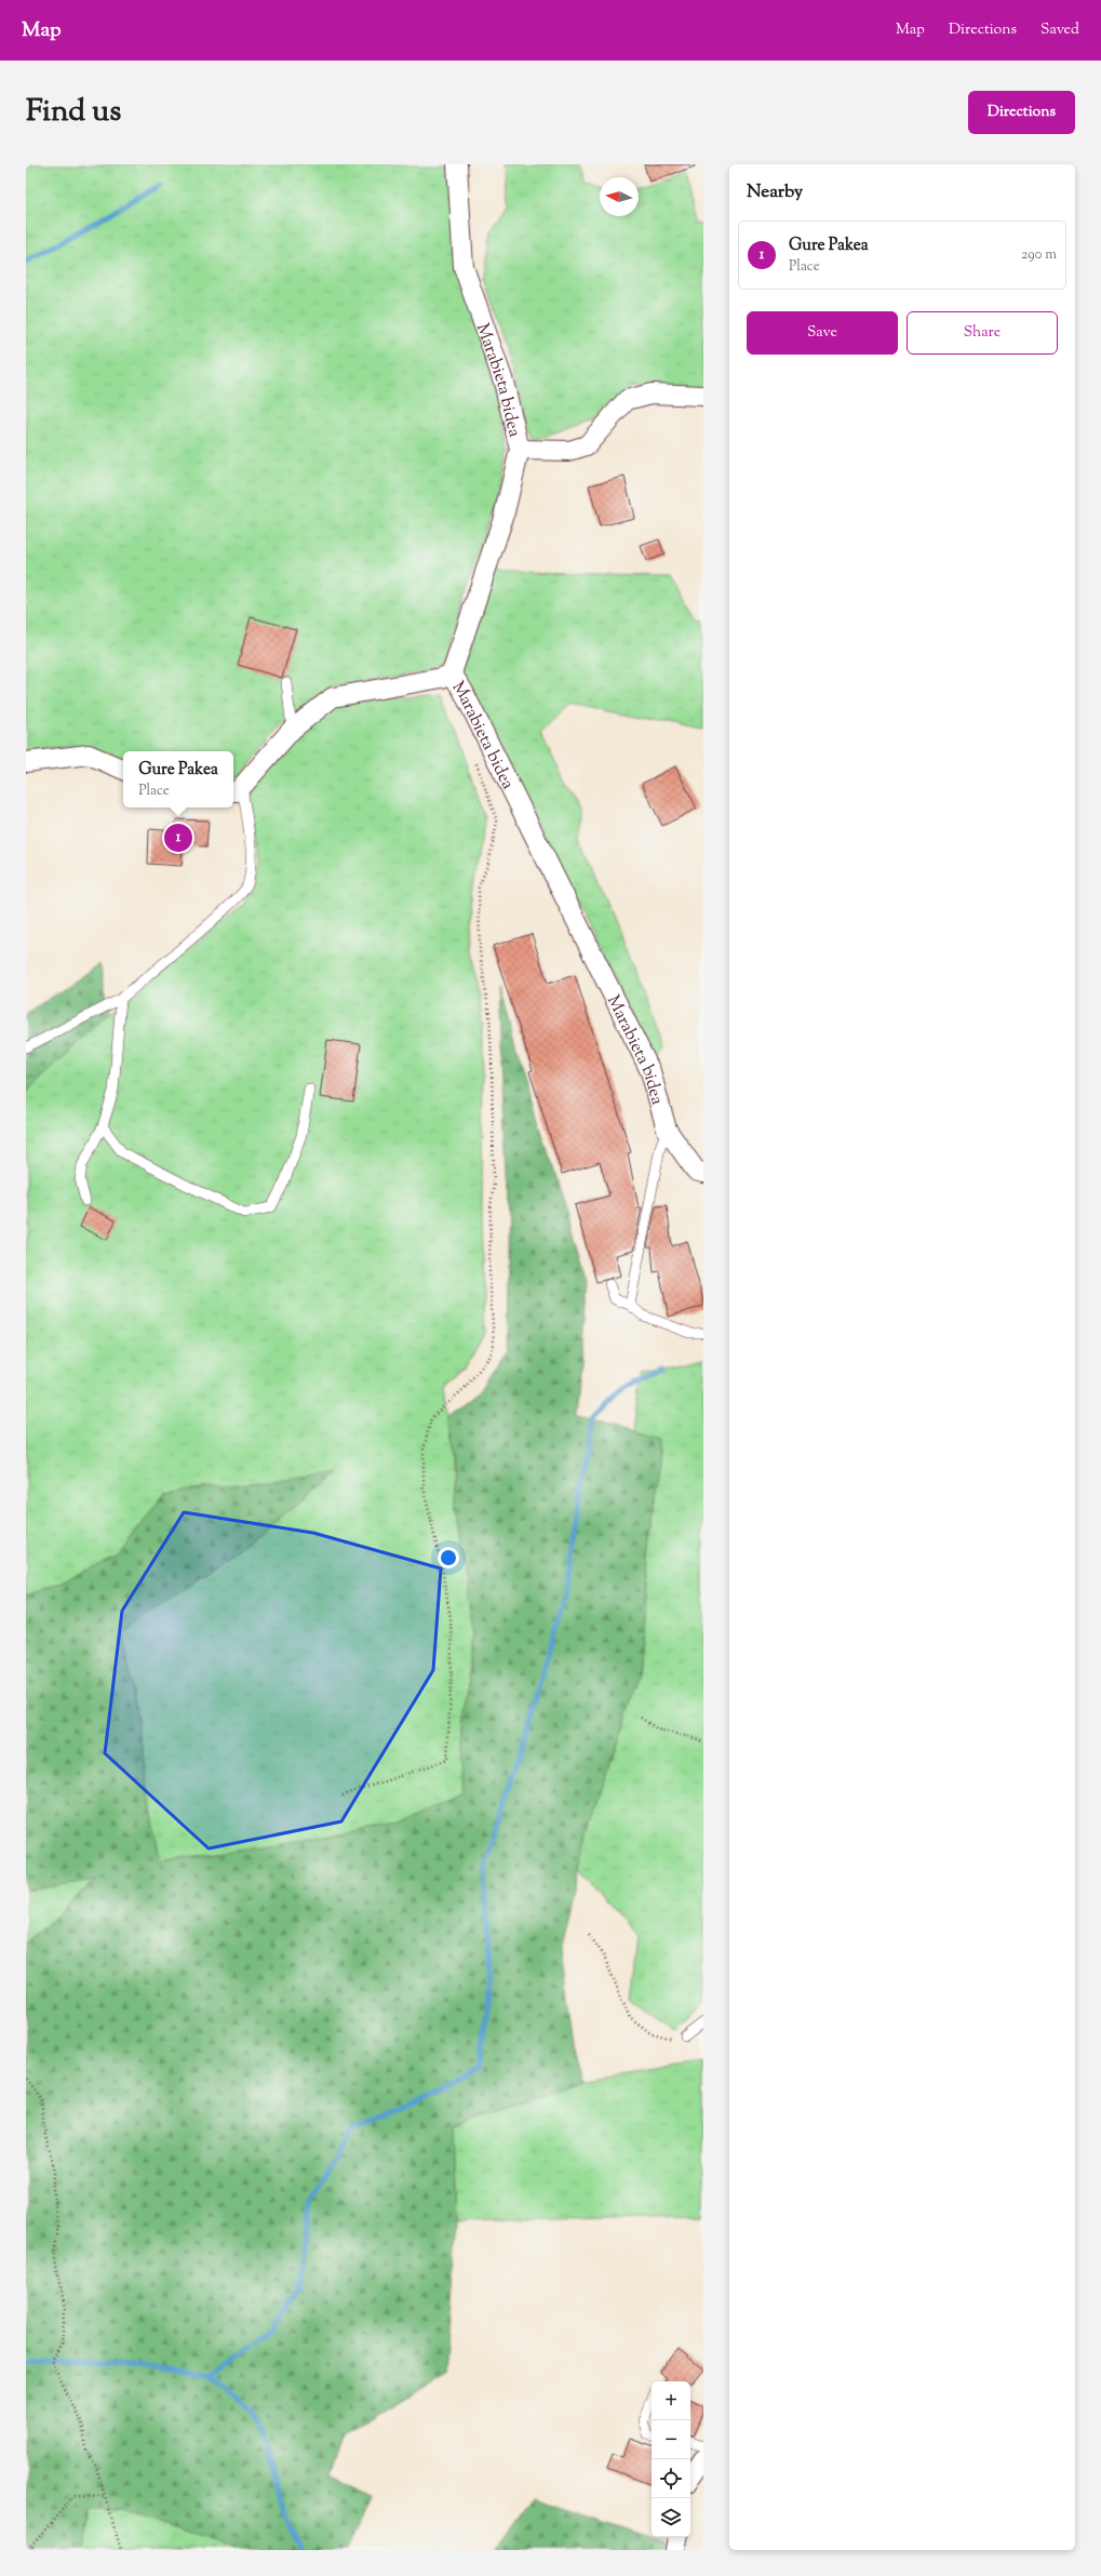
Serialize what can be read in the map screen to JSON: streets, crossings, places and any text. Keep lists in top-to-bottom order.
{
  "streets": {
    "street": ["Marabieta bidea"]
  },
  "north": "left",
  "page": {
    "header": "Map",
    "nav": ["Map", "Directions", "Saved"],
    "title": "Find us",
    "buttons": [
      "Directions",
      ["Save", "Share"]
    ],
    "heading": "Nearby",
    "list": [
      {
        "mark": "1",
        "name": "Gure Pakea",
        "note": "Place",
        "value": "290 m"
      }
    ],
    "popup": ["Gure Pakea", "Place"],
    "pins": "1",
    "map_buttons": ["+", "−"]
  }
}
